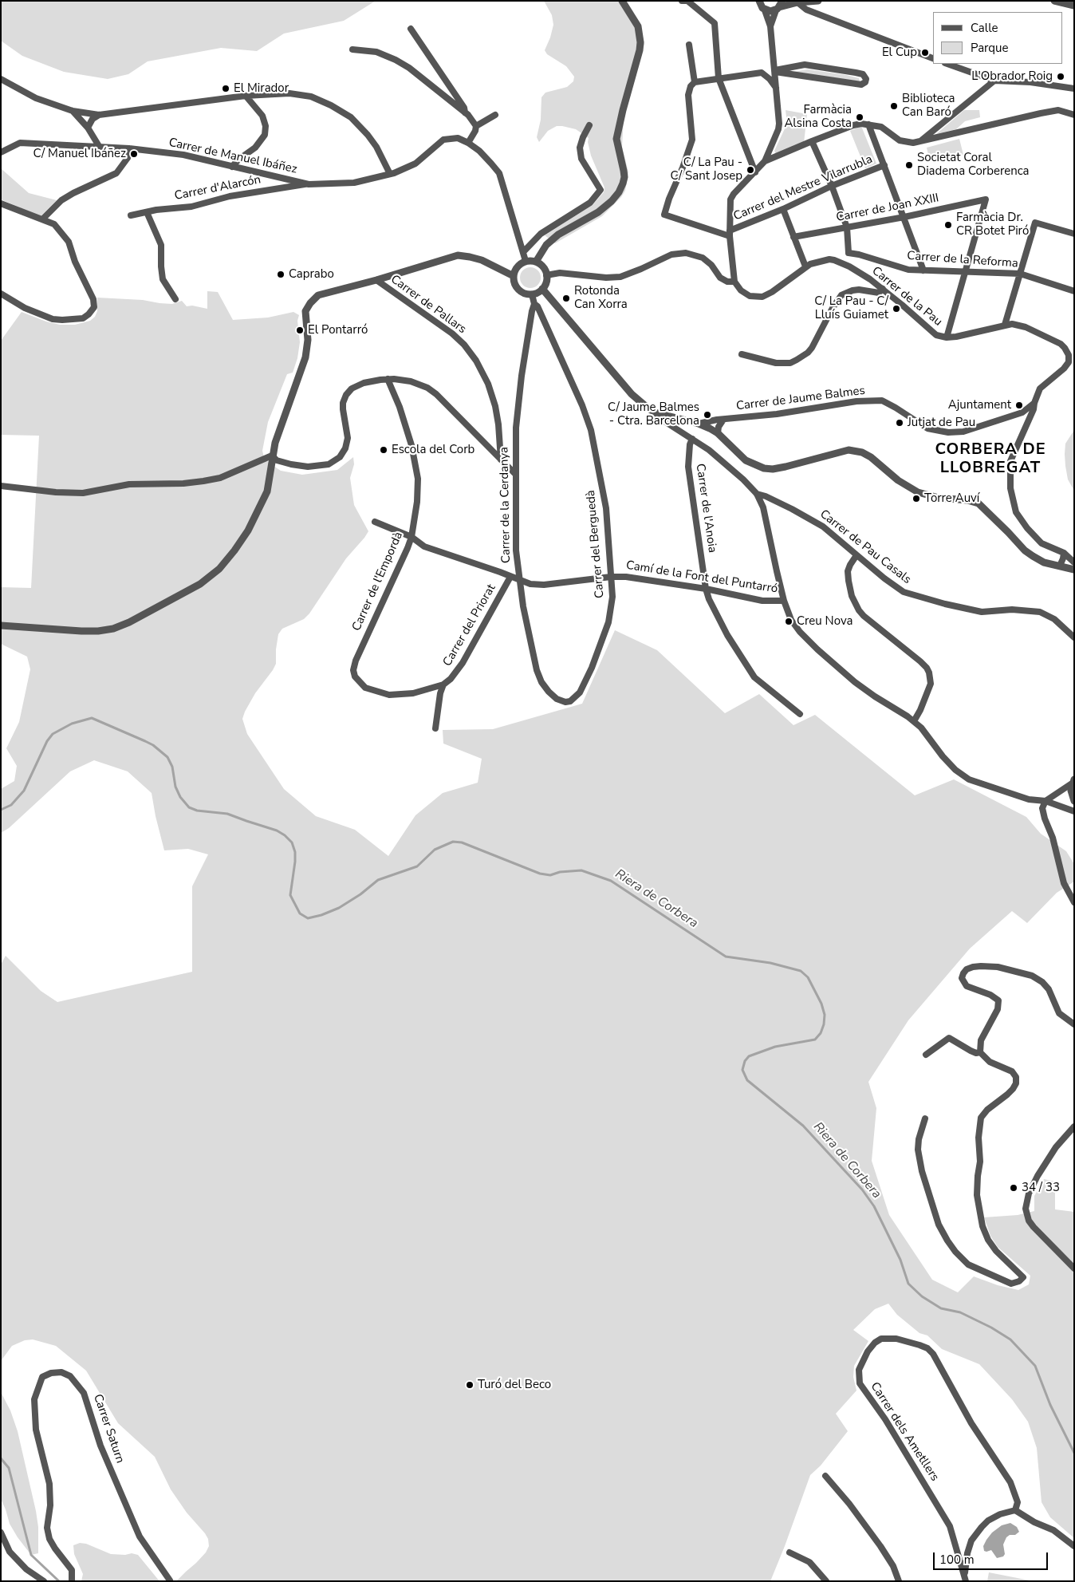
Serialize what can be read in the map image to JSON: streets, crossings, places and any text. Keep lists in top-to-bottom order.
{
  "streets": {
    "street": [
      "Carrer de Manuel Ibáñez",
      "Carrer d'Alarcón",
      "Carrer del Mestre Vilarrubla",
      "Carrer de Joan XXIII",
      "Carrer de la Reforma",
      "Carrer de la Pau",
      "Carrer de Pallars",
      "Carrer de Jaume Balmes",
      "Carrer de la Cerdanya",
      "Carrer de l'Anoia",
      "Carrer del Berguedà",
      "Carrer de Pau Casals",
      "Camí de la Font del Puntarró",
      "Carrer de l'Empordà",
      "Carrer del Priorat",
      "Carrer Saturn",
      "Carrer dels Ametllers"
    ]
  },
  "crossings": [
    ["Carrer de Manuel Ibáñez", "Carrer d'Alarcón"],
    ["Carrer de Joan XXIII", "Carrer de la Reforma"],
    ["Carrer de la Pau", "Carrer de Jaume Balmes"],
    ["Carrer de la Cerdanya", "Carrer del Berguedà"],
    ["Carrer de la Cerdanya", "Camí de la Font del Puntarró"],
    ["Carrer de l'Anoia", "Camí de la Font del Puntarró"],
    ["Carrer del Berguedà", "Camí de la Font del Puntarró"],
    ["Camí de la Font del Puntarró", "Carrer de l'Empordà"],
    ["Camí de la Font del Puntarró", "Carrer del Priorat"],
    ["Carrer de l'Empordà", "Carrer del Priorat"]
  ],
  "districts": ["CORBERA DE LLOBREGAT"],
  "water": ["Riera de Corbera"],
  "places": [
    "El Cup",
    "L'Obrador Roig",
    "El Mirador",
    "Biblioteca Can Baró",
    "Farmàcia Alsina Costa",
    "C/ Manuel Ibáñez",
    "Societat Coral Diadema Corberenca",
    "C/ La Pau - C/ Sant Josep",
    "Farmàcia Dr. CR Botet Piró",
    "Caprabo",
    "Rotonda Can Xorra",
    "C/ La Pau - C/ Lluís Guiamet",
    "El Pontarró",
    "Ajuntament",
    "C/ Jaume Balmes - Ctra. Barcelona",
    "Jutjat de Pau",
    "Escola del Corb",
    "Torre Auví",
    "Creu Nova",
    "34 / 33",
    "Turó del Beco"
  ],
  "legend": ["Calle", "Parque"],
  "scale_bar": "100 m"
}
